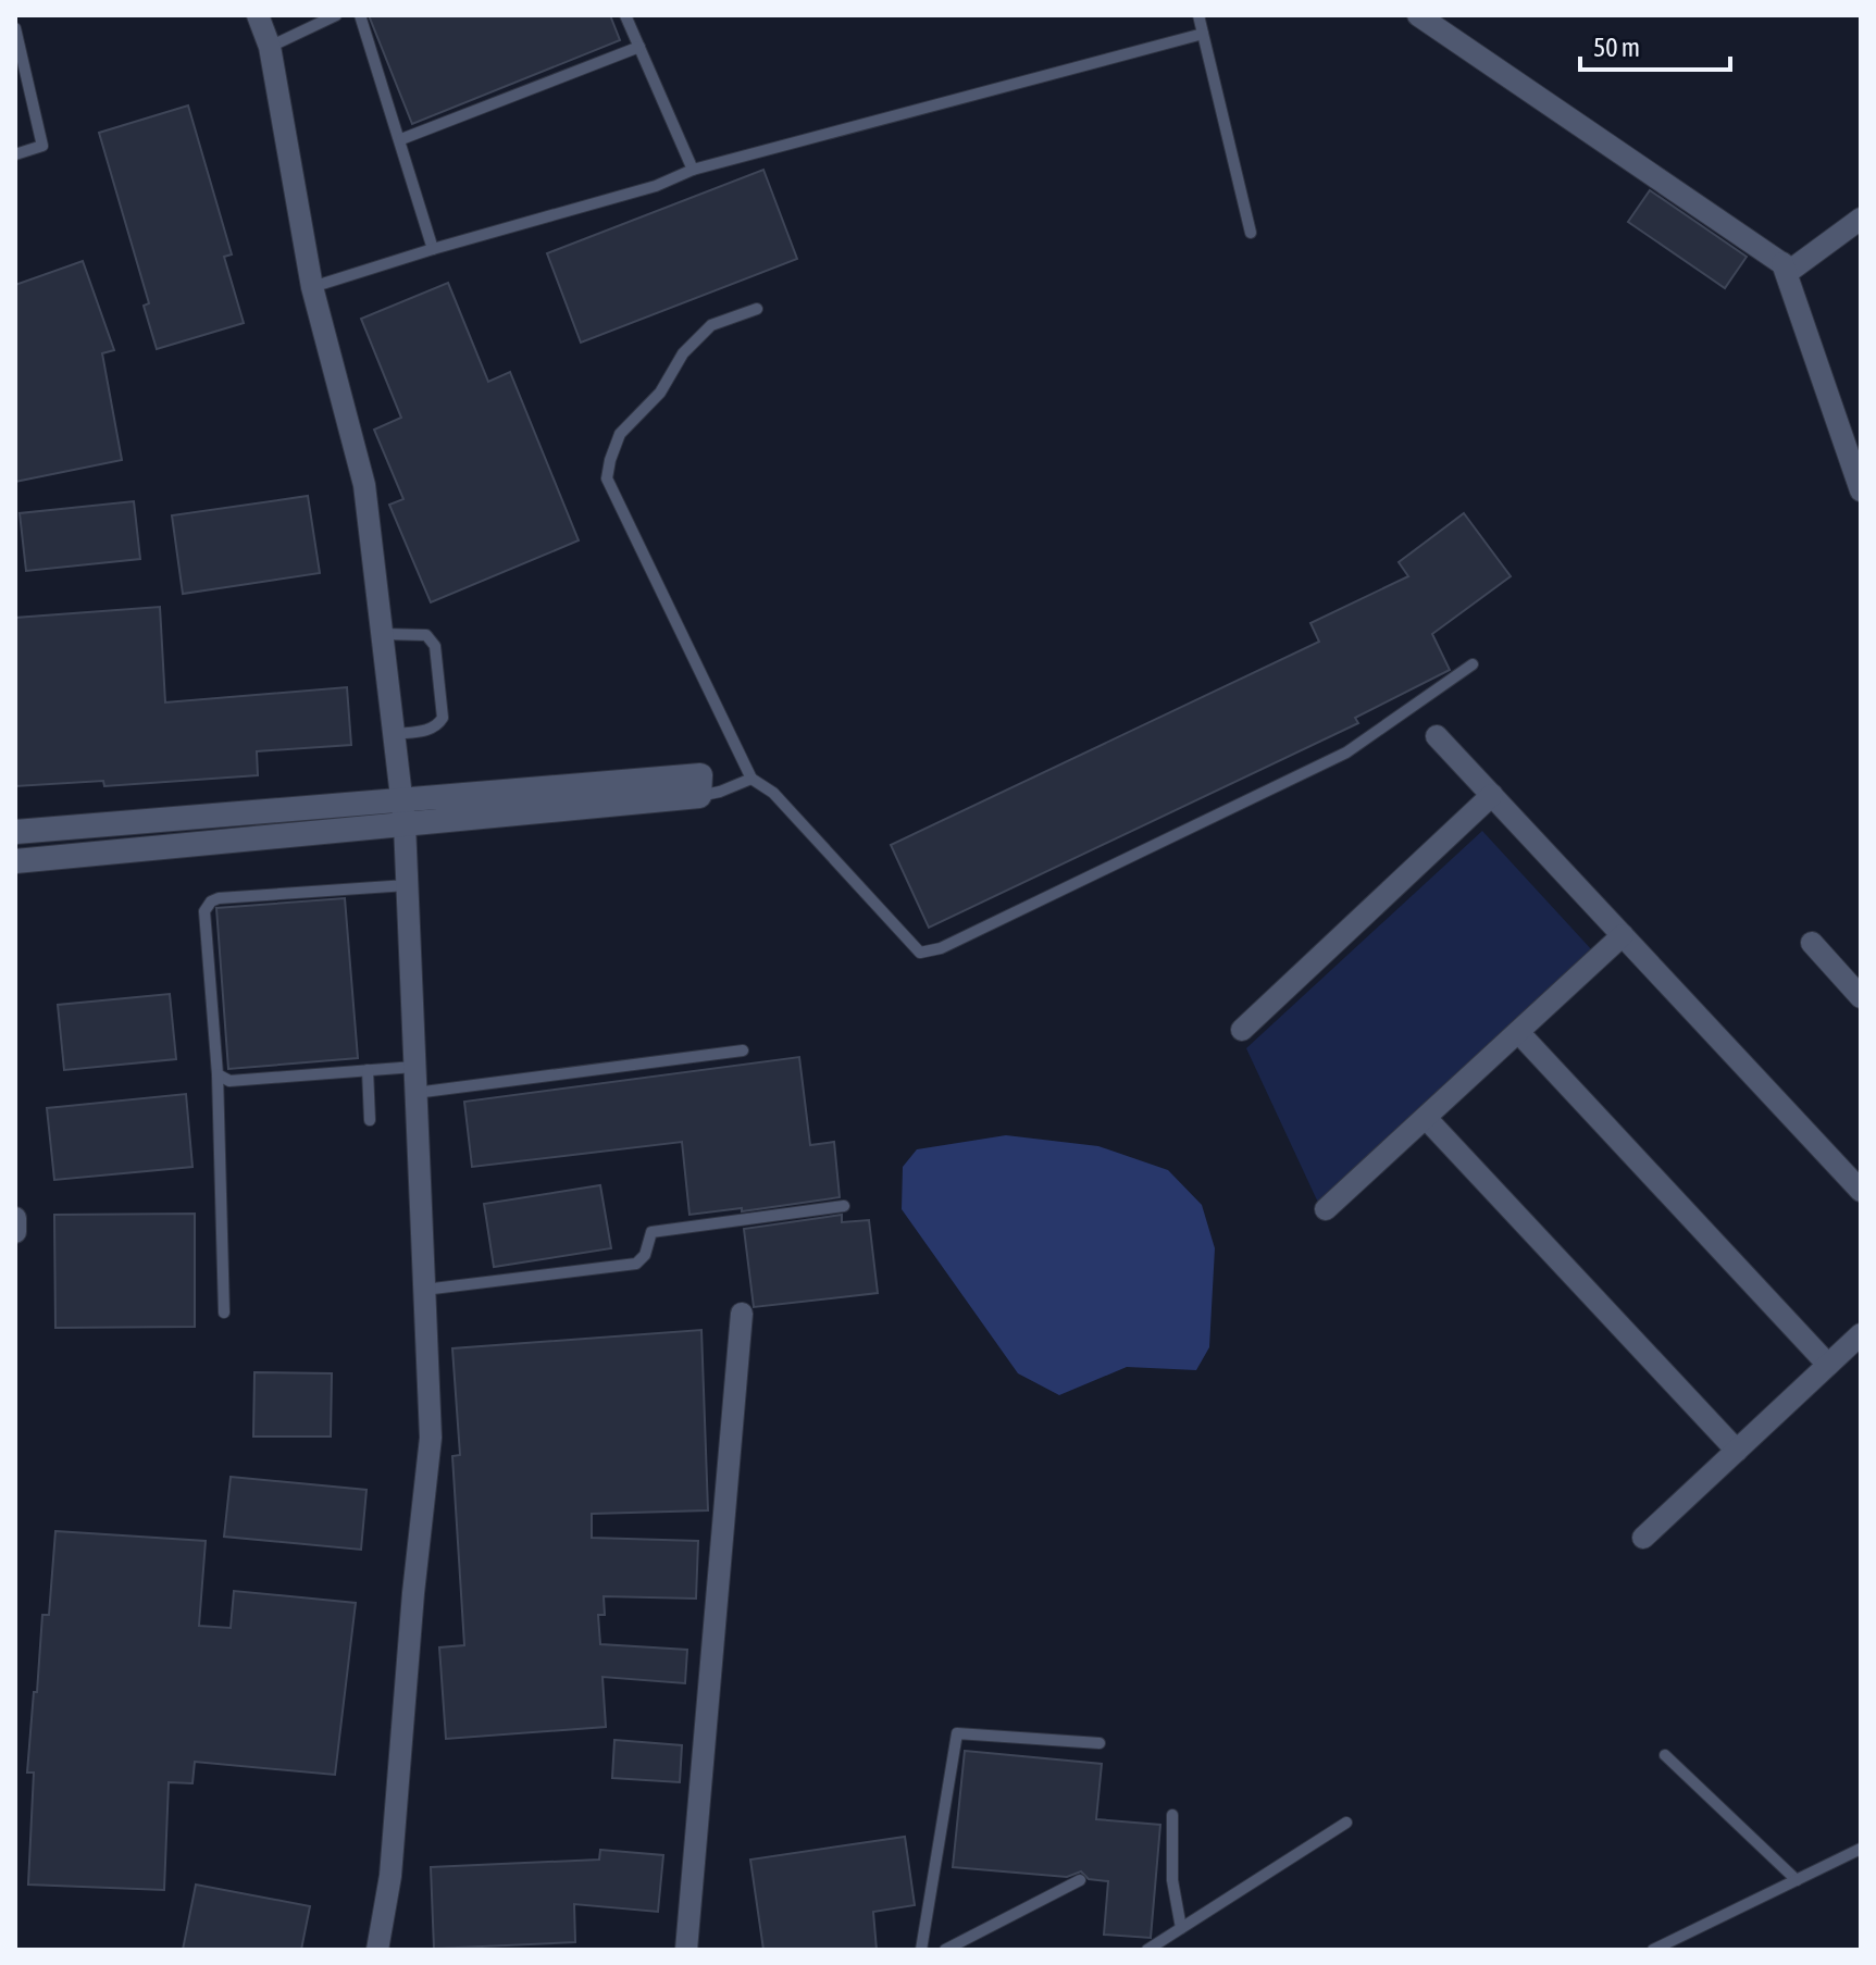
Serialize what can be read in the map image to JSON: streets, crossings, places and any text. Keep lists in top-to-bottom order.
{
  "scale_bar": "50 m"
}
